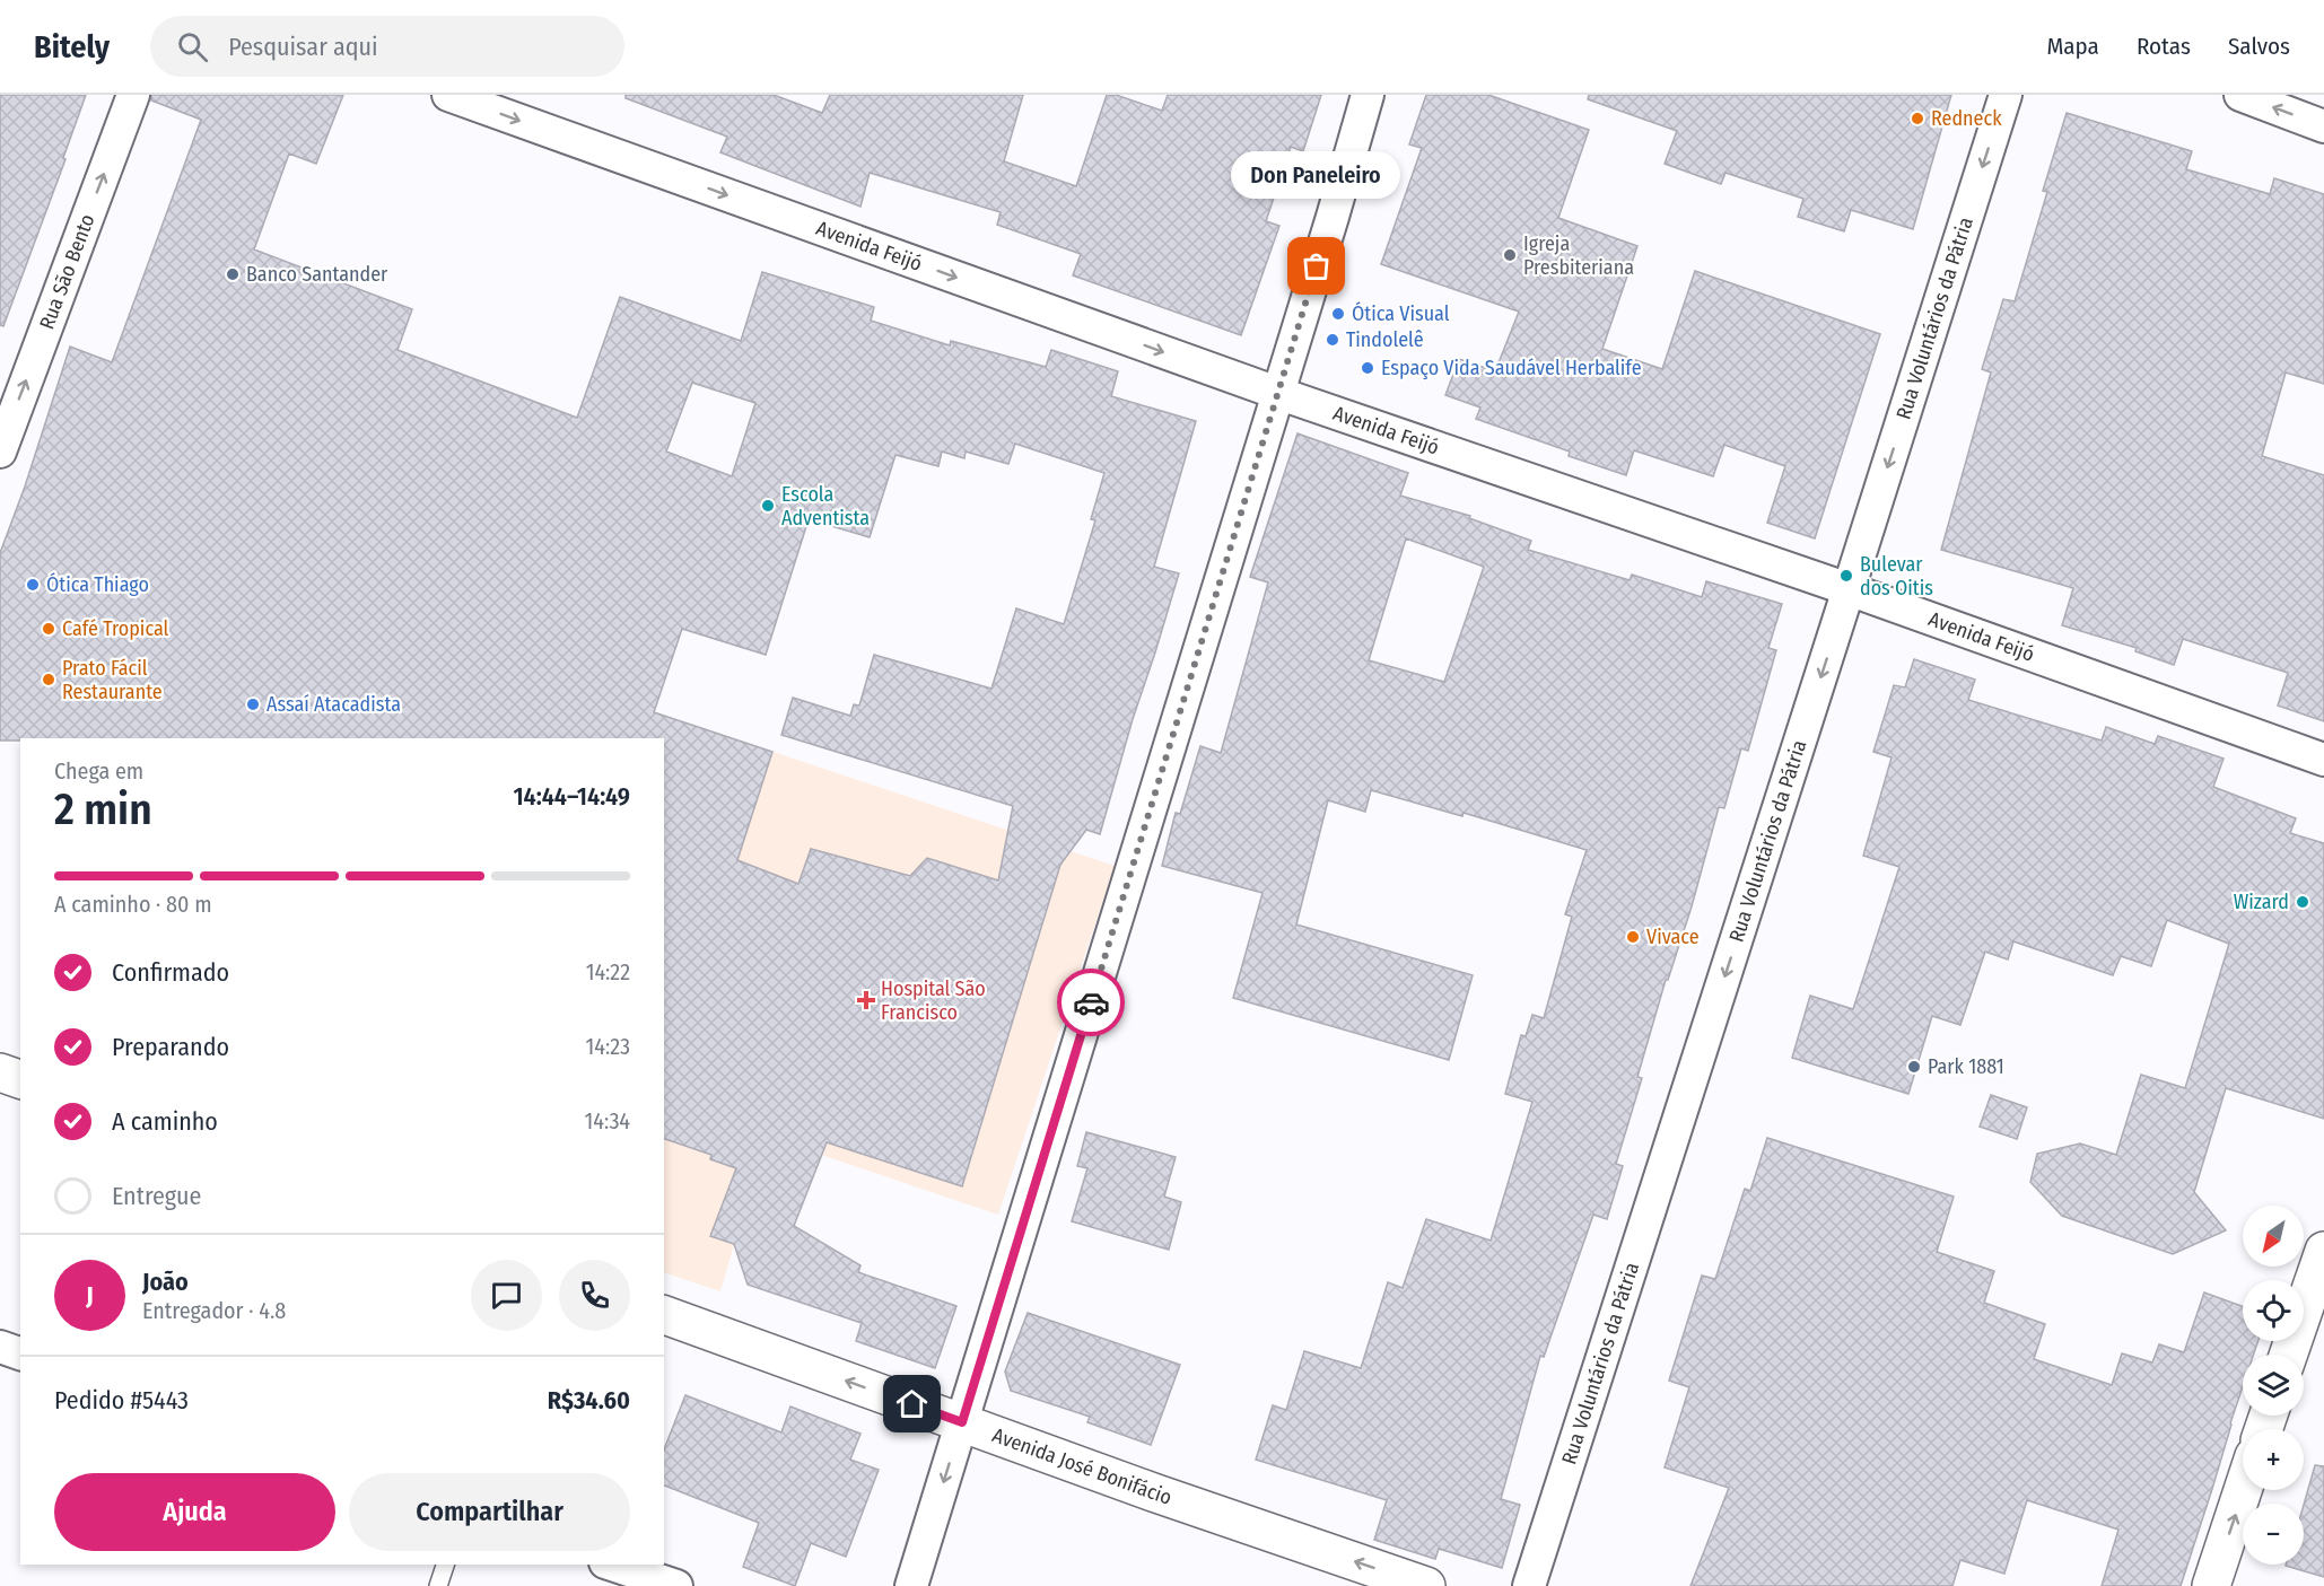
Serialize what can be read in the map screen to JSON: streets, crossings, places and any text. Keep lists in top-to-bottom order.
{
  "streets": {
    "street": [
      "Avenida Feijó",
      "Rua São Bento",
      "Rua Voluntários da Pátria",
      "Avenida José Bonifácio"
    ]
  },
  "crossings": [
    ["Avenida Feijó", "Rua Voluntários da Pátria"]
  ],
  "one_way": [
    "Avenida Feijó",
    "Rua São Bento",
    "Rua Voluntários da Pátria",
    "Avenida José Bonifácio"
  ],
  "places": {
    "other": [
      "Redneck",
      "Igreja Presbiteriana",
      "Don Paneleiro",
      "Banco Santander",
      "Ótica Visual",
      "Tindolelê",
      "Espaço Vida Saudável Herbalife",
      "Escola Adventista",
      "Bulevar dos Oitis",
      "Ótica Thiago",
      "Café Tropical",
      "Prato Fácil Restaurante",
      "Assaí Atacadista",
      "Wizard",
      "Vivace",
      "Park 1881"
    ],
    "health": ["Hospital São Francisco"]
  },
  "north": "bottom left",
  "page": {
    "header": "Bitely",
    "search": "Pesquisar aqui",
    "nav": ["Mapa", "Rotas", "Salvos"],
    "bubble": "Don Paneleiro",
    "heading": ["2 min", "Chega em", "14:44–14:49"],
    "panel": [
      "João",
      "Entregador · 4.8",
      "Pedido #5443",
      "R$34.60"
    ],
    "bar": "A caminho · 80 m",
    "list": [
      ["Confirmado", "14:22"],
      ["Preparando", "14:23"],
      ["A caminho", "14:34"],
      "Entregue"
    ],
    "map_buttons": ["+", "−"],
    "round": "J",
    "buttons": ["Ajuda", "Compartilhar"]
  }
}
